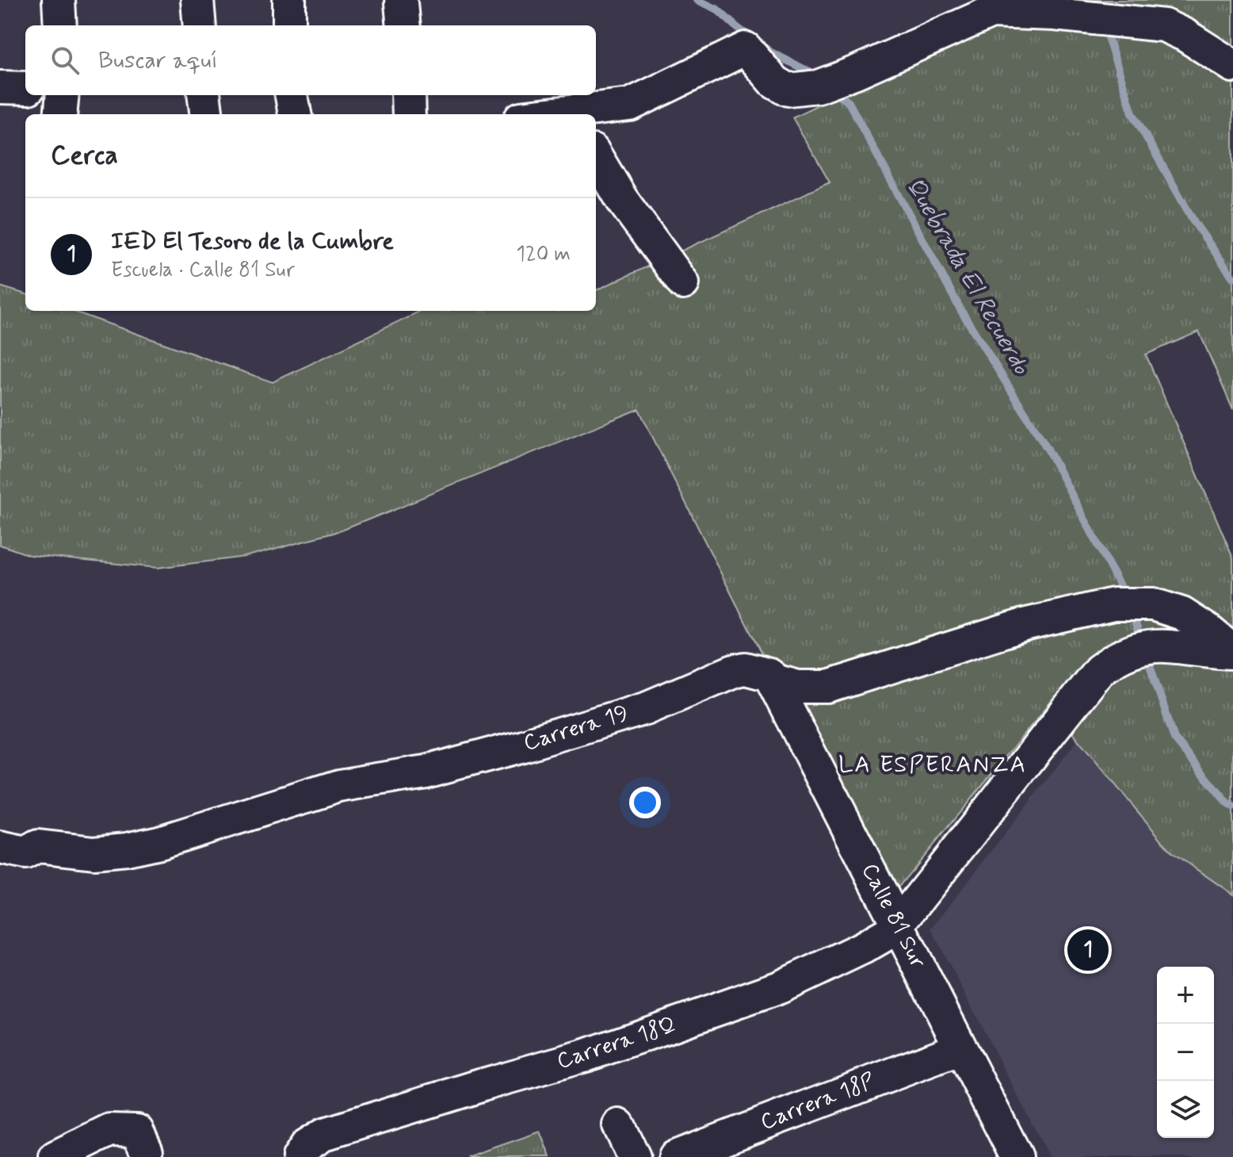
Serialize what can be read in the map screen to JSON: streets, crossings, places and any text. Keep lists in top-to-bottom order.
{
  "streets": {
    "street": [
      "Carrera 19",
      "Calle 81 Sur",
      "Carrera 18Q",
      "Carrera 18P"
    ]
  },
  "crossings": [
    ["Carrera 19", "Calle 81 Sur"],
    ["Carrera 19", "Carrera 18Q"],
    ["Calle 81 Sur", "Carrera 18Q"],
    ["Calle 81 Sur", "Carrera 18P"]
  ],
  "districts": ["LA ESPERANZA"],
  "water": ["Quebrada El Recuerdo"],
  "page": {
    "search": "Buscar aquí",
    "heading": "Cerca",
    "list": [
      {
        "mark": "1",
        "name": "IED El Tesoro de la Cumbre",
        "note": "Escuela · Calle 81 Sur",
        "value": "120 m"
      }
    ],
    "pins": "1",
    "map_buttons": ["+", "−"]
  }
}
